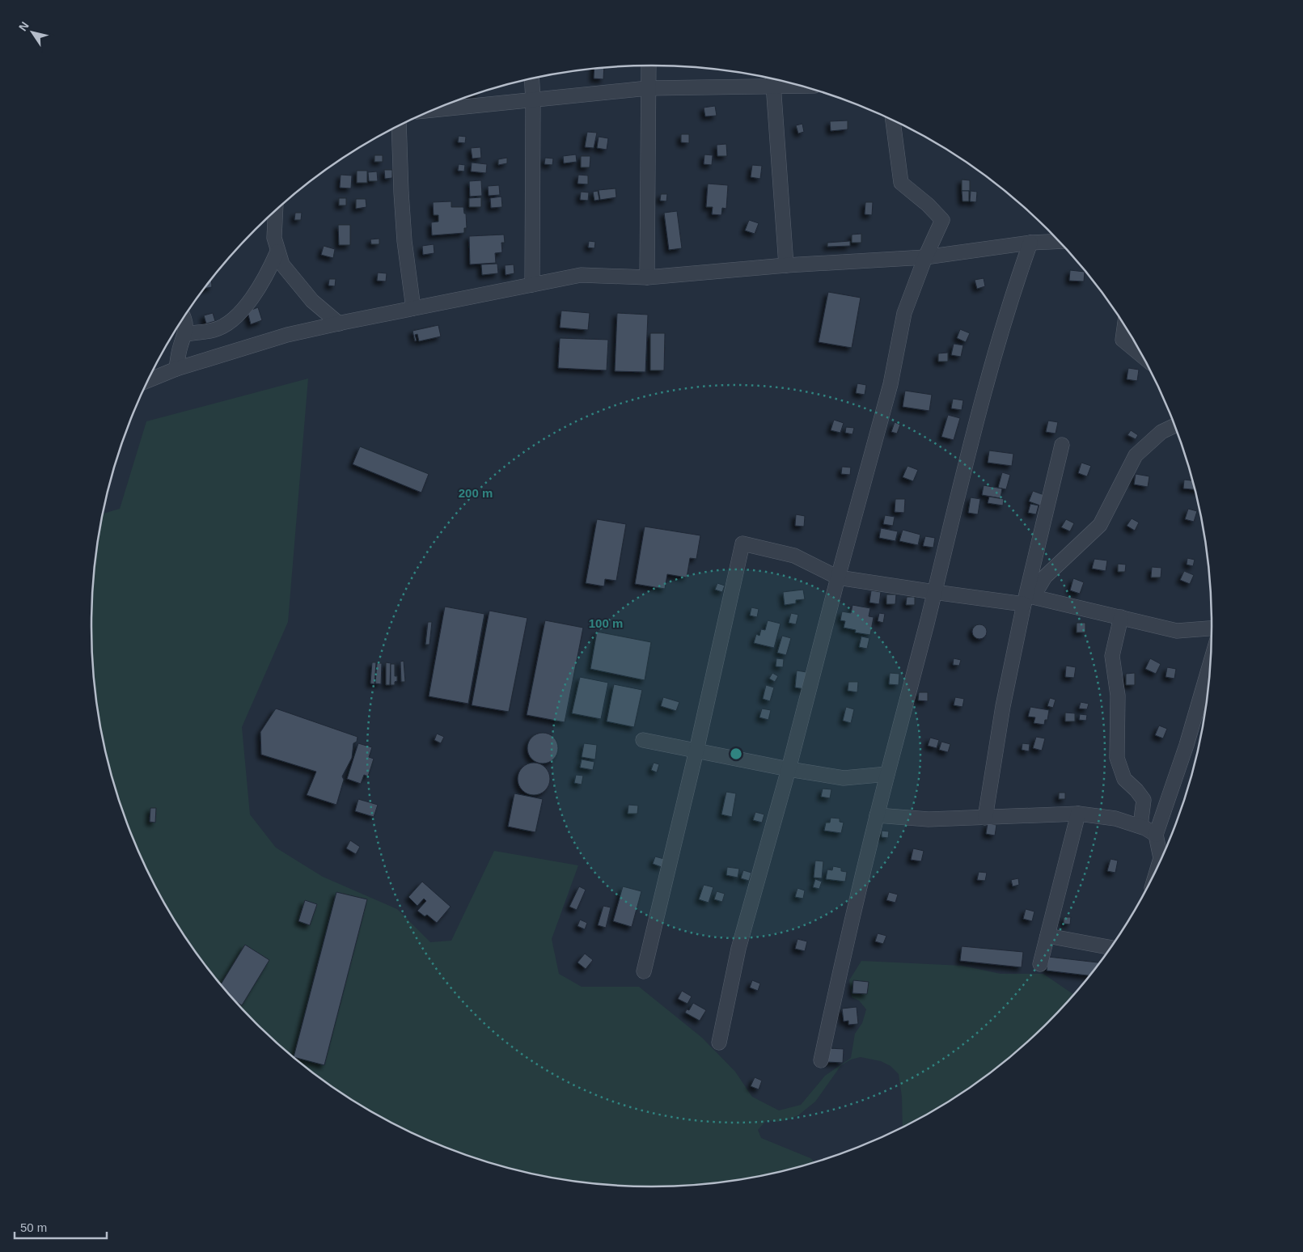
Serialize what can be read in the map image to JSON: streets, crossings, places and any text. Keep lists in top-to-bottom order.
{
  "scale_bar": "50 m",
  "north": "top left",
  "rings": ["200 m", "100 m"]
}
